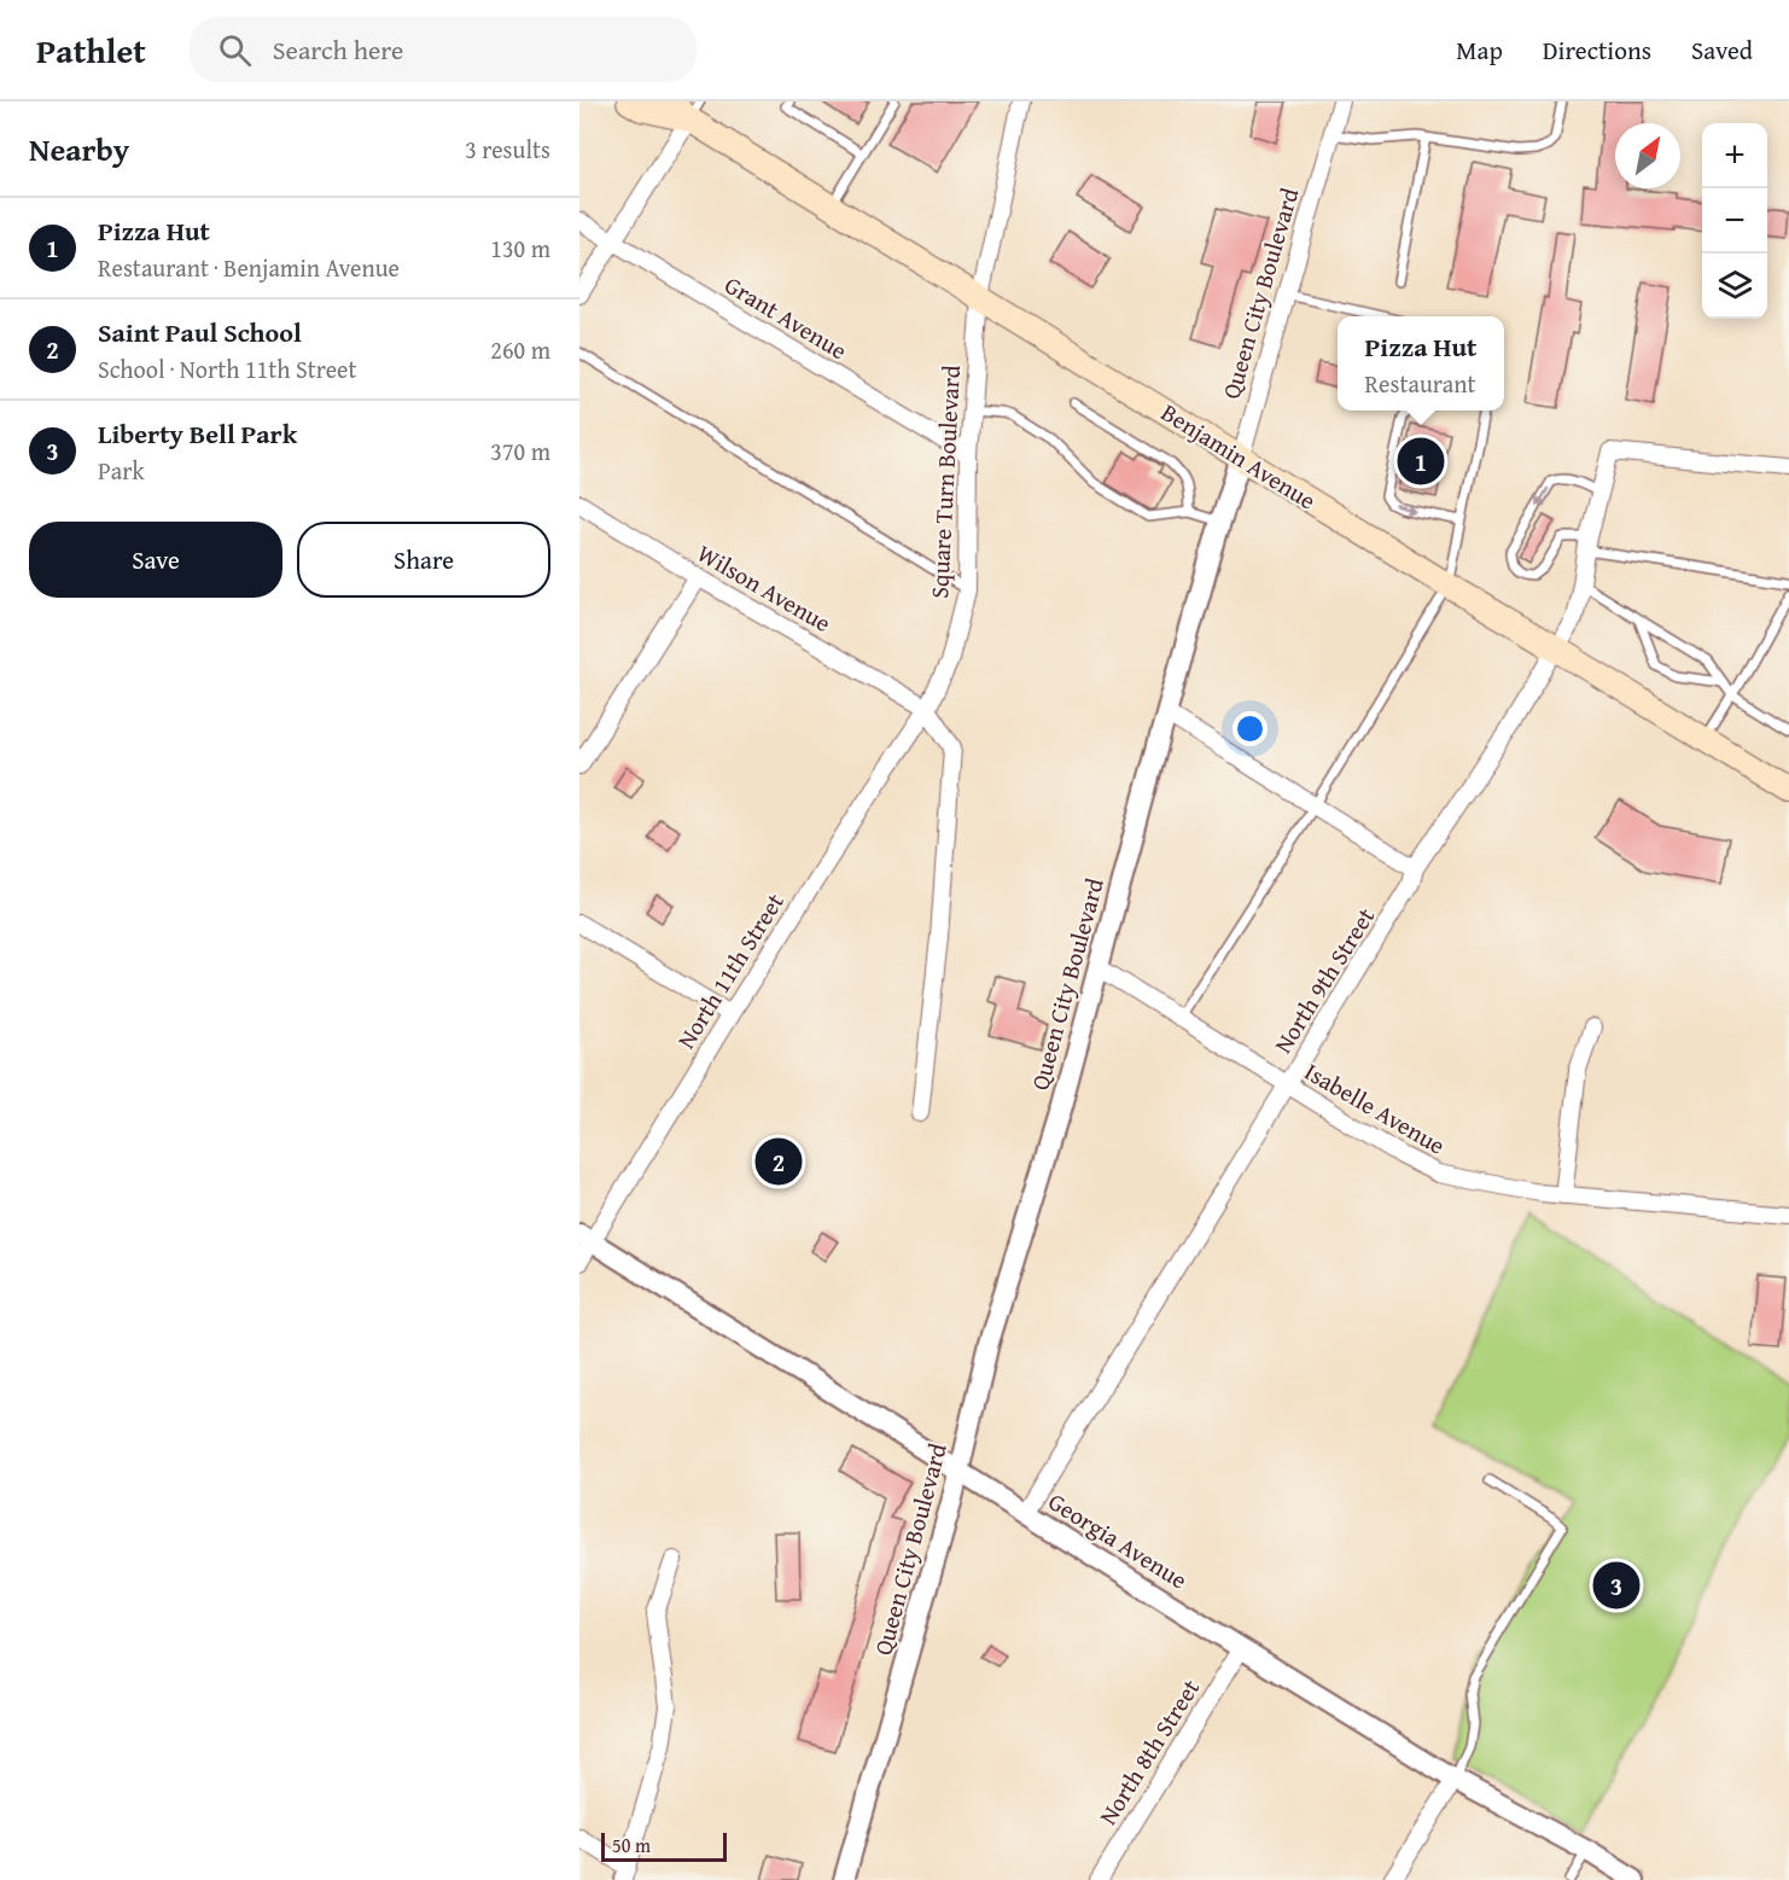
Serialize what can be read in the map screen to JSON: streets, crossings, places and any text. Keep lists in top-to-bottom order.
{
  "streets": {
    "main road": ["Benjamin Avenue"],
    "street": [
      "Queen City Boulevard",
      "Grant Avenue",
      "Square Turn Boulevard",
      "Wilson Avenue",
      "North 11th Street",
      "North 9th Street",
      "Isabelle Avenue",
      "Georgia Avenue",
      "North 8th Street"
    ]
  },
  "crossings": [
    ["Queen City Boulevard", "Benjamin Avenue"],
    ["Queen City Boulevard", "Isabelle Avenue"],
    ["Queen City Boulevard", "Georgia Avenue"],
    ["Grant Avenue", "Square Turn Boulevard"],
    ["Benjamin Avenue", "Square Turn Boulevard"],
    ["Benjamin Avenue", "North 9th Street"],
    ["Square Turn Boulevard", "Wilson Avenue"],
    ["Square Turn Boulevard", "North 11th Street"],
    ["Wilson Avenue", "North 11th Street"],
    ["North 11th Street", "Georgia Avenue"],
    ["North 9th Street", "Isabelle Avenue"],
    ["North 9th Street", "Georgia Avenue"],
    ["Georgia Avenue", "North 8th Street"]
  ],
  "scale_bar": "50 m",
  "north": "top right",
  "page": {
    "header": "Pathlet",
    "search": "Search here",
    "nav": ["Map", "Directions", "Saved"],
    "heading": ["Nearby", "3 results"],
    "map_buttons": ["+", "−"],
    "list": [
      {
        "mark": "1",
        "name": "Pizza Hut",
        "note": "Restaurant · Benjamin Avenue",
        "value": "130 m"
      },
      {
        "mark": "2",
        "name": "Saint Paul School",
        "note": "School · North 11th Street",
        "value": "260 m"
      },
      {
        "mark": "3",
        "name": "Liberty Bell Park",
        "note": "Park",
        "value": "370 m"
      }
    ],
    "popup": ["Pizza Hut", "Restaurant"],
    "pins": ["1", "2", "3"],
    "buttons": ["Save", "Share"],
    "scale": "50 m"
  }
}
